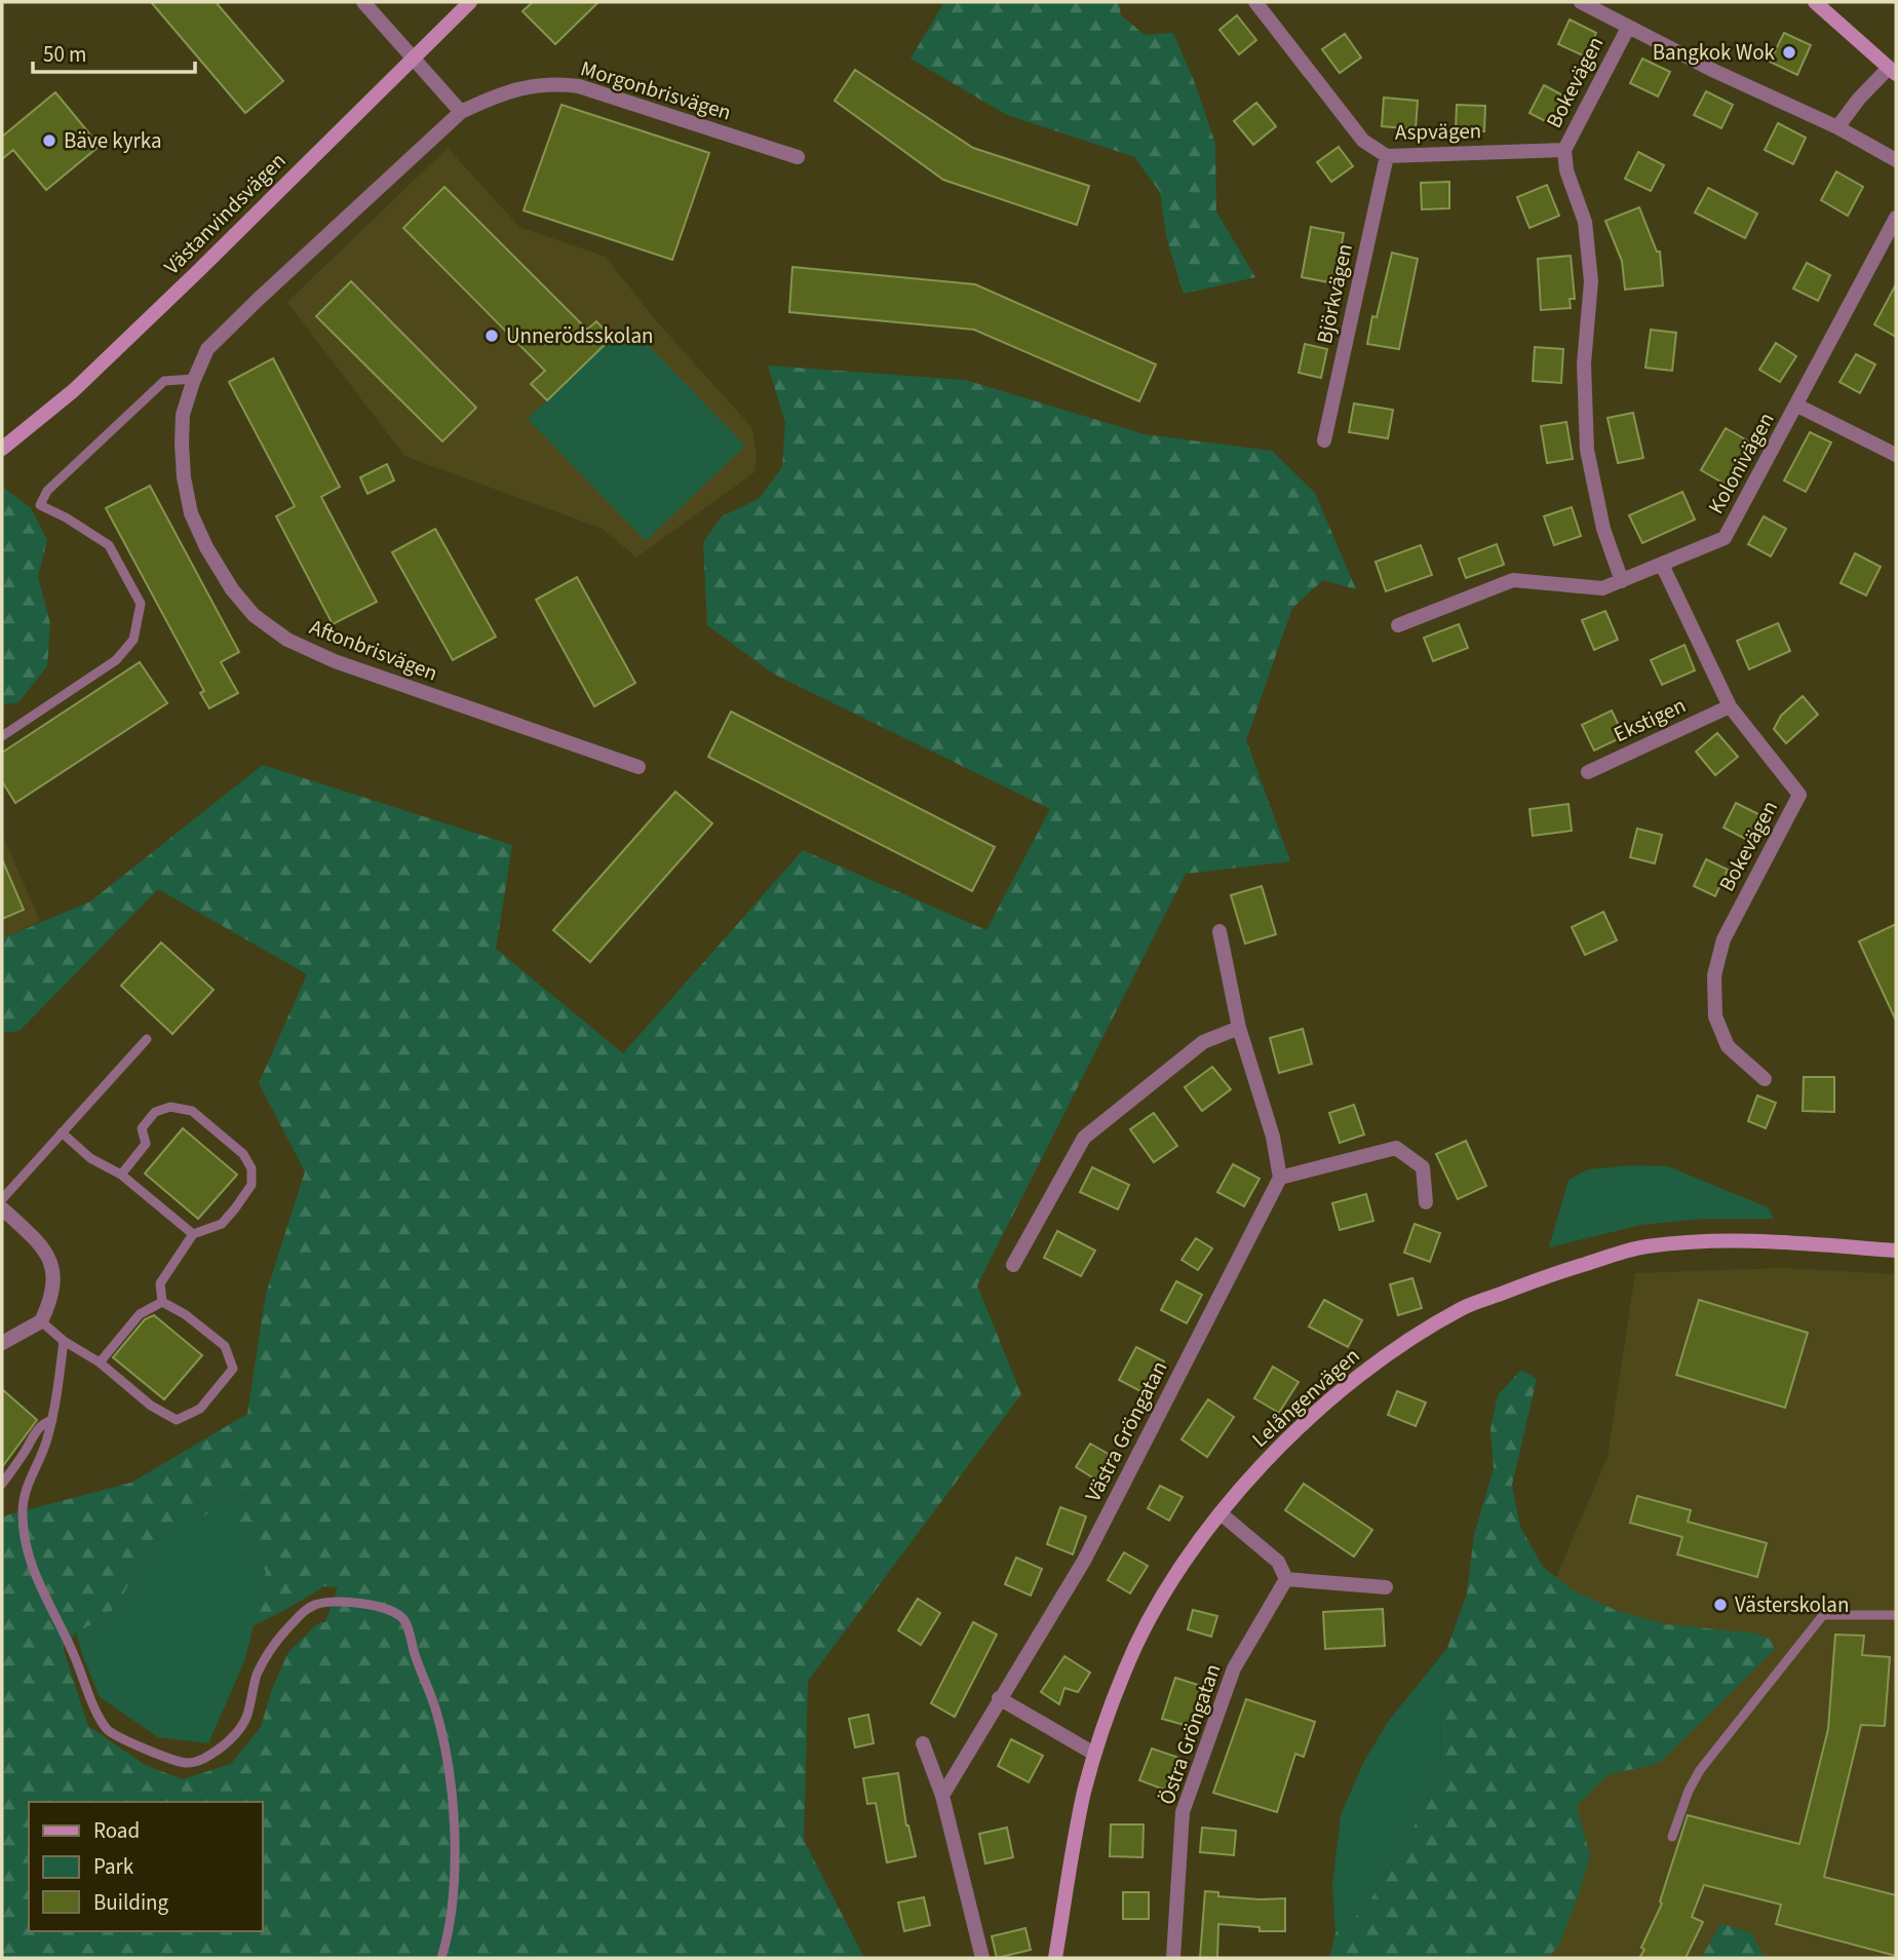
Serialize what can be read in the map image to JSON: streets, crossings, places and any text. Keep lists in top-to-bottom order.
{
  "streets": {
    "street": [
      "Bokevägen",
      "Morgonbrisvägen",
      "Aspvägen",
      "Västanvindsvägen",
      "Björkvägen",
      "Kolonivägen",
      "Aftonbrisvägen",
      "Ekstigen",
      "Lelångenvägen",
      "Västra Gröngatan",
      "Östra Gröngatan"
    ]
  },
  "crossings": [
    ["Bokevägen", "Aspvägen"],
    ["Bokevägen", "Kolonivägen"],
    ["Bokevägen", "Ekstigen"],
    ["Morgonbrisvägen", "Aftonbrisvägen"],
    ["Aspvägen", "Björkvägen"]
  ],
  "places": [
    "Bangkok Wok",
    "Bäve kyrka",
    "Unnerödsskolan",
    "Västerskolan"
  ],
  "legend": ["Road", "Park", "Building"],
  "scale_bar": "50 m"
}
